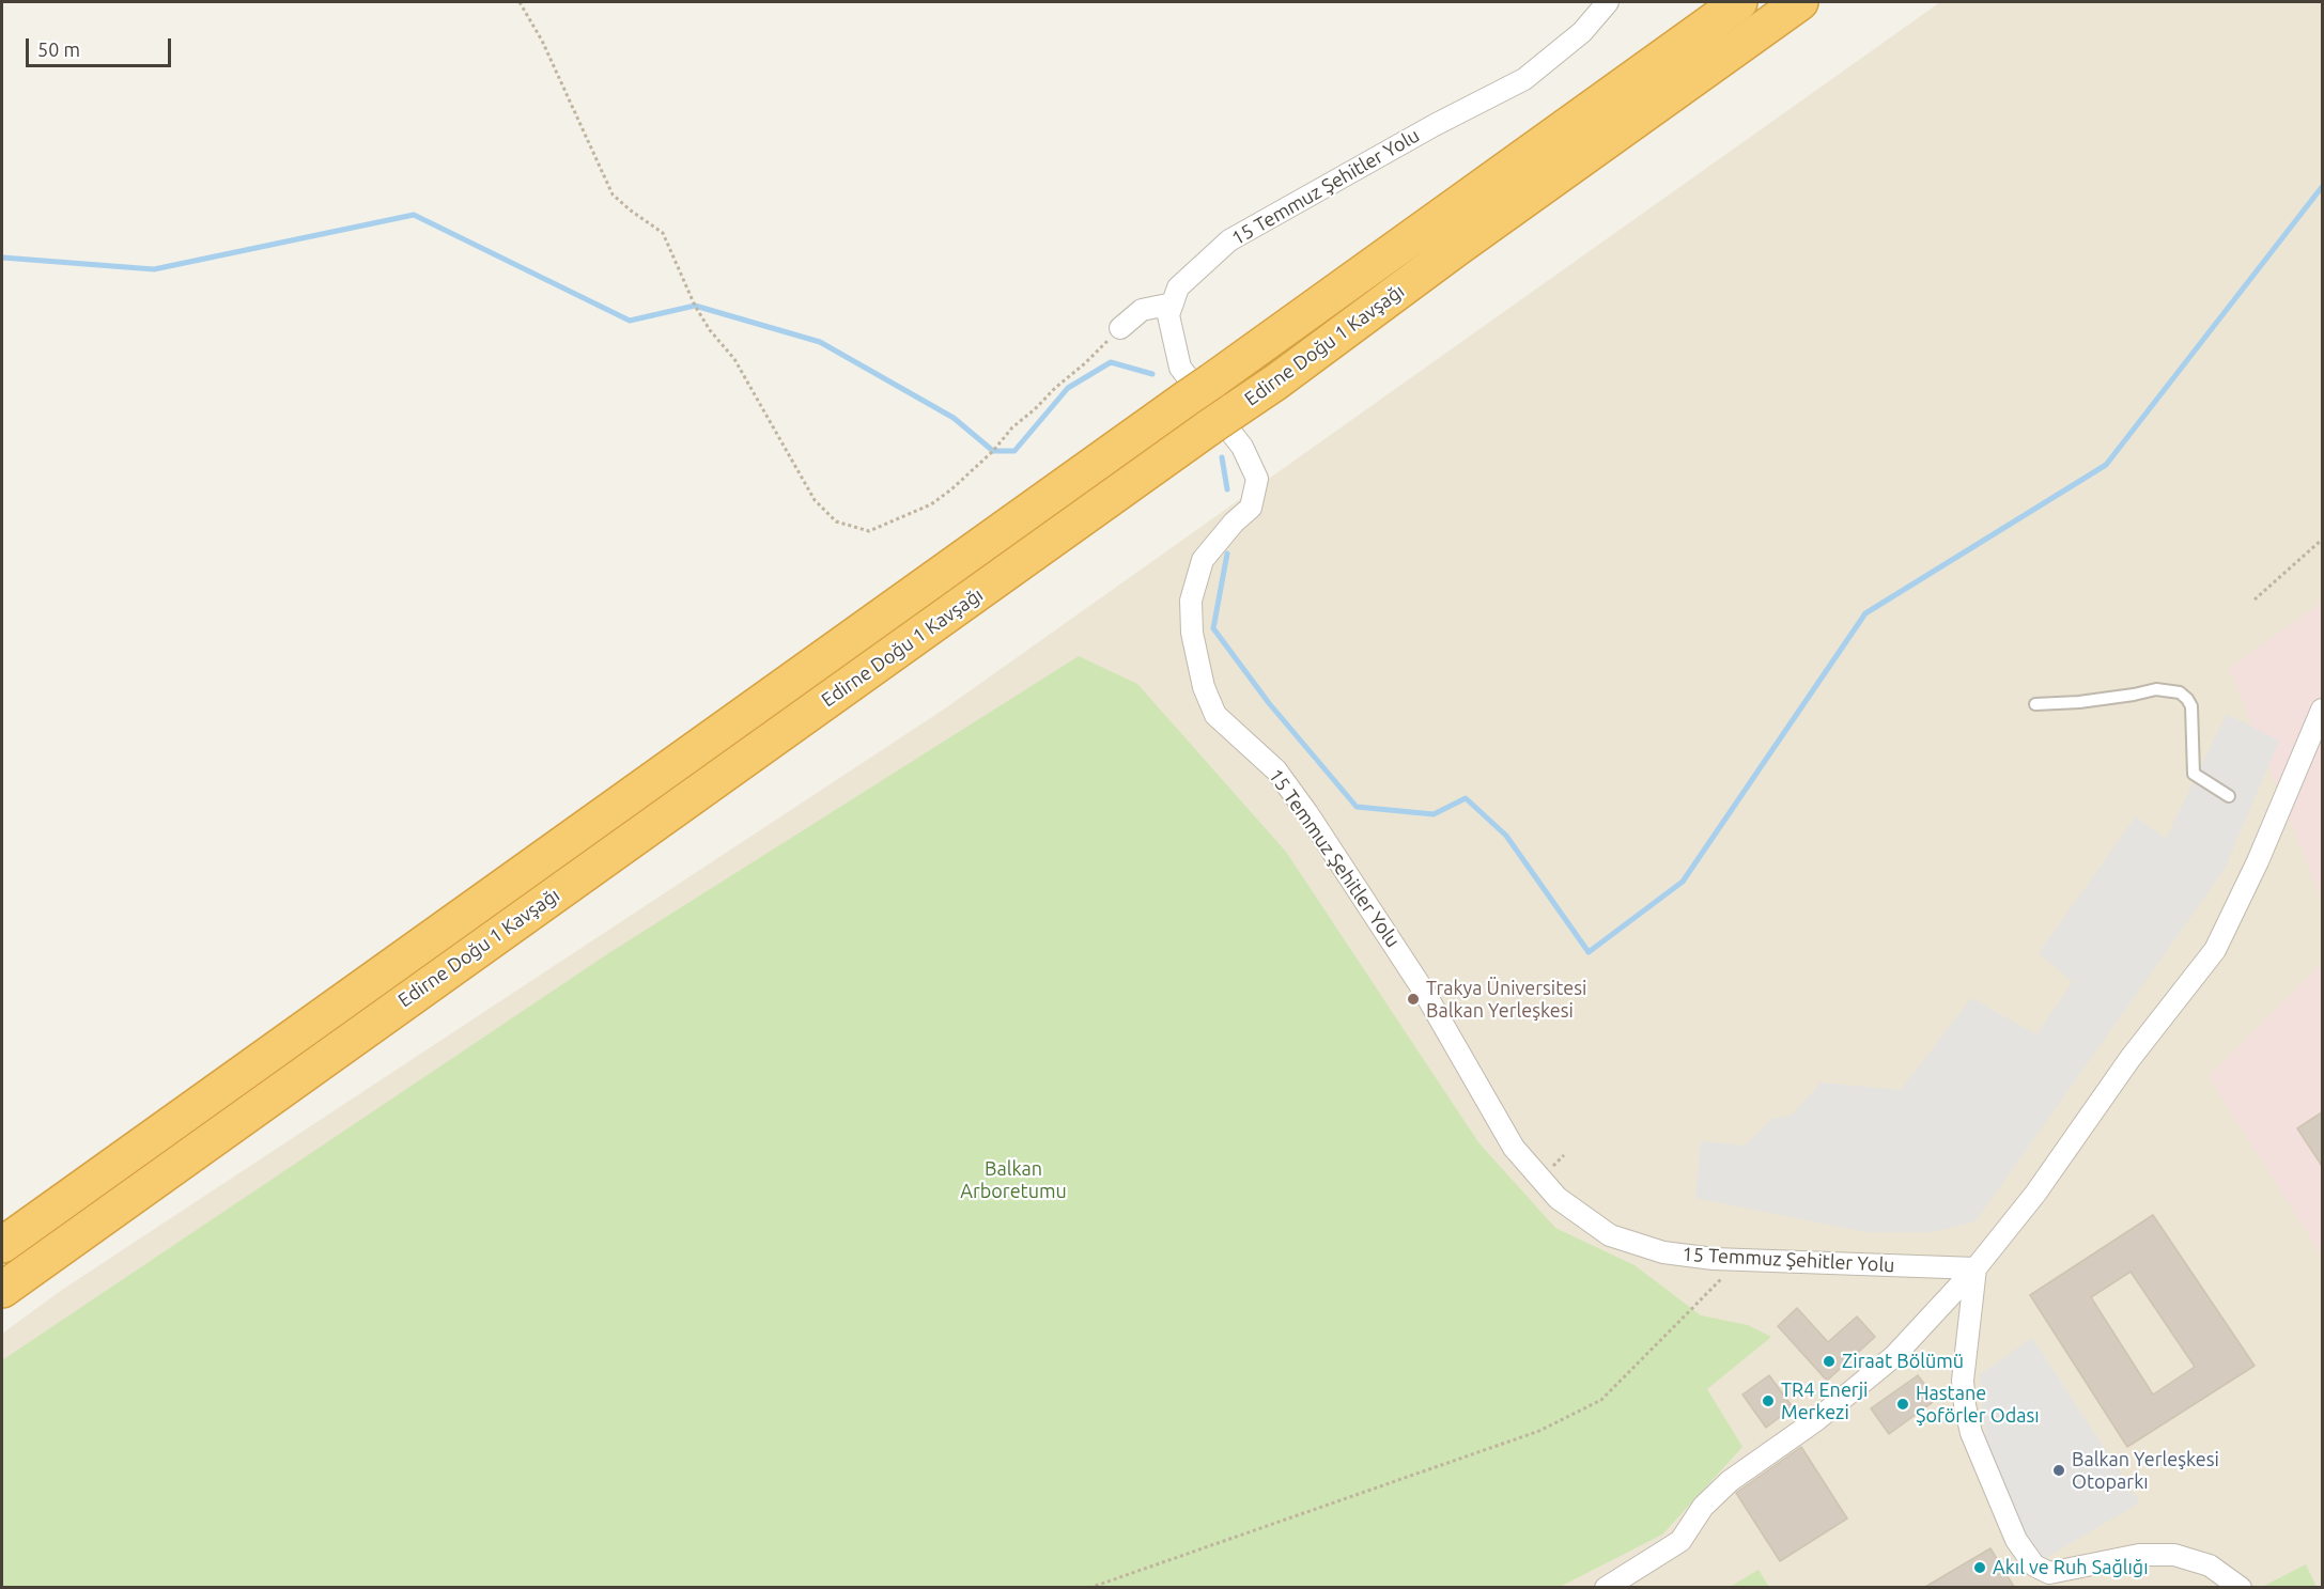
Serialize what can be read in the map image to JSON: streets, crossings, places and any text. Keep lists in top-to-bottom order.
{
  "streets": {
    "highway": ["Edirne Doğu 1 Kavşağı"],
    "street": ["15 Temmuz Şehitler Yolu"]
  },
  "parks": ["Balkan Arboretumu"],
  "places": [
    "Trakya Üniversitesi Balkan Yerleşkesi",
    "Ziraat Bölümü",
    "TR4 Enerji Merkezi",
    "Hastane Şoförler Odası",
    "Balkan Yerleşkesi Otoparkı",
    "Akıl ve Ruh Sağlığı"
  ],
  "scale_bar": "50 m"
}
